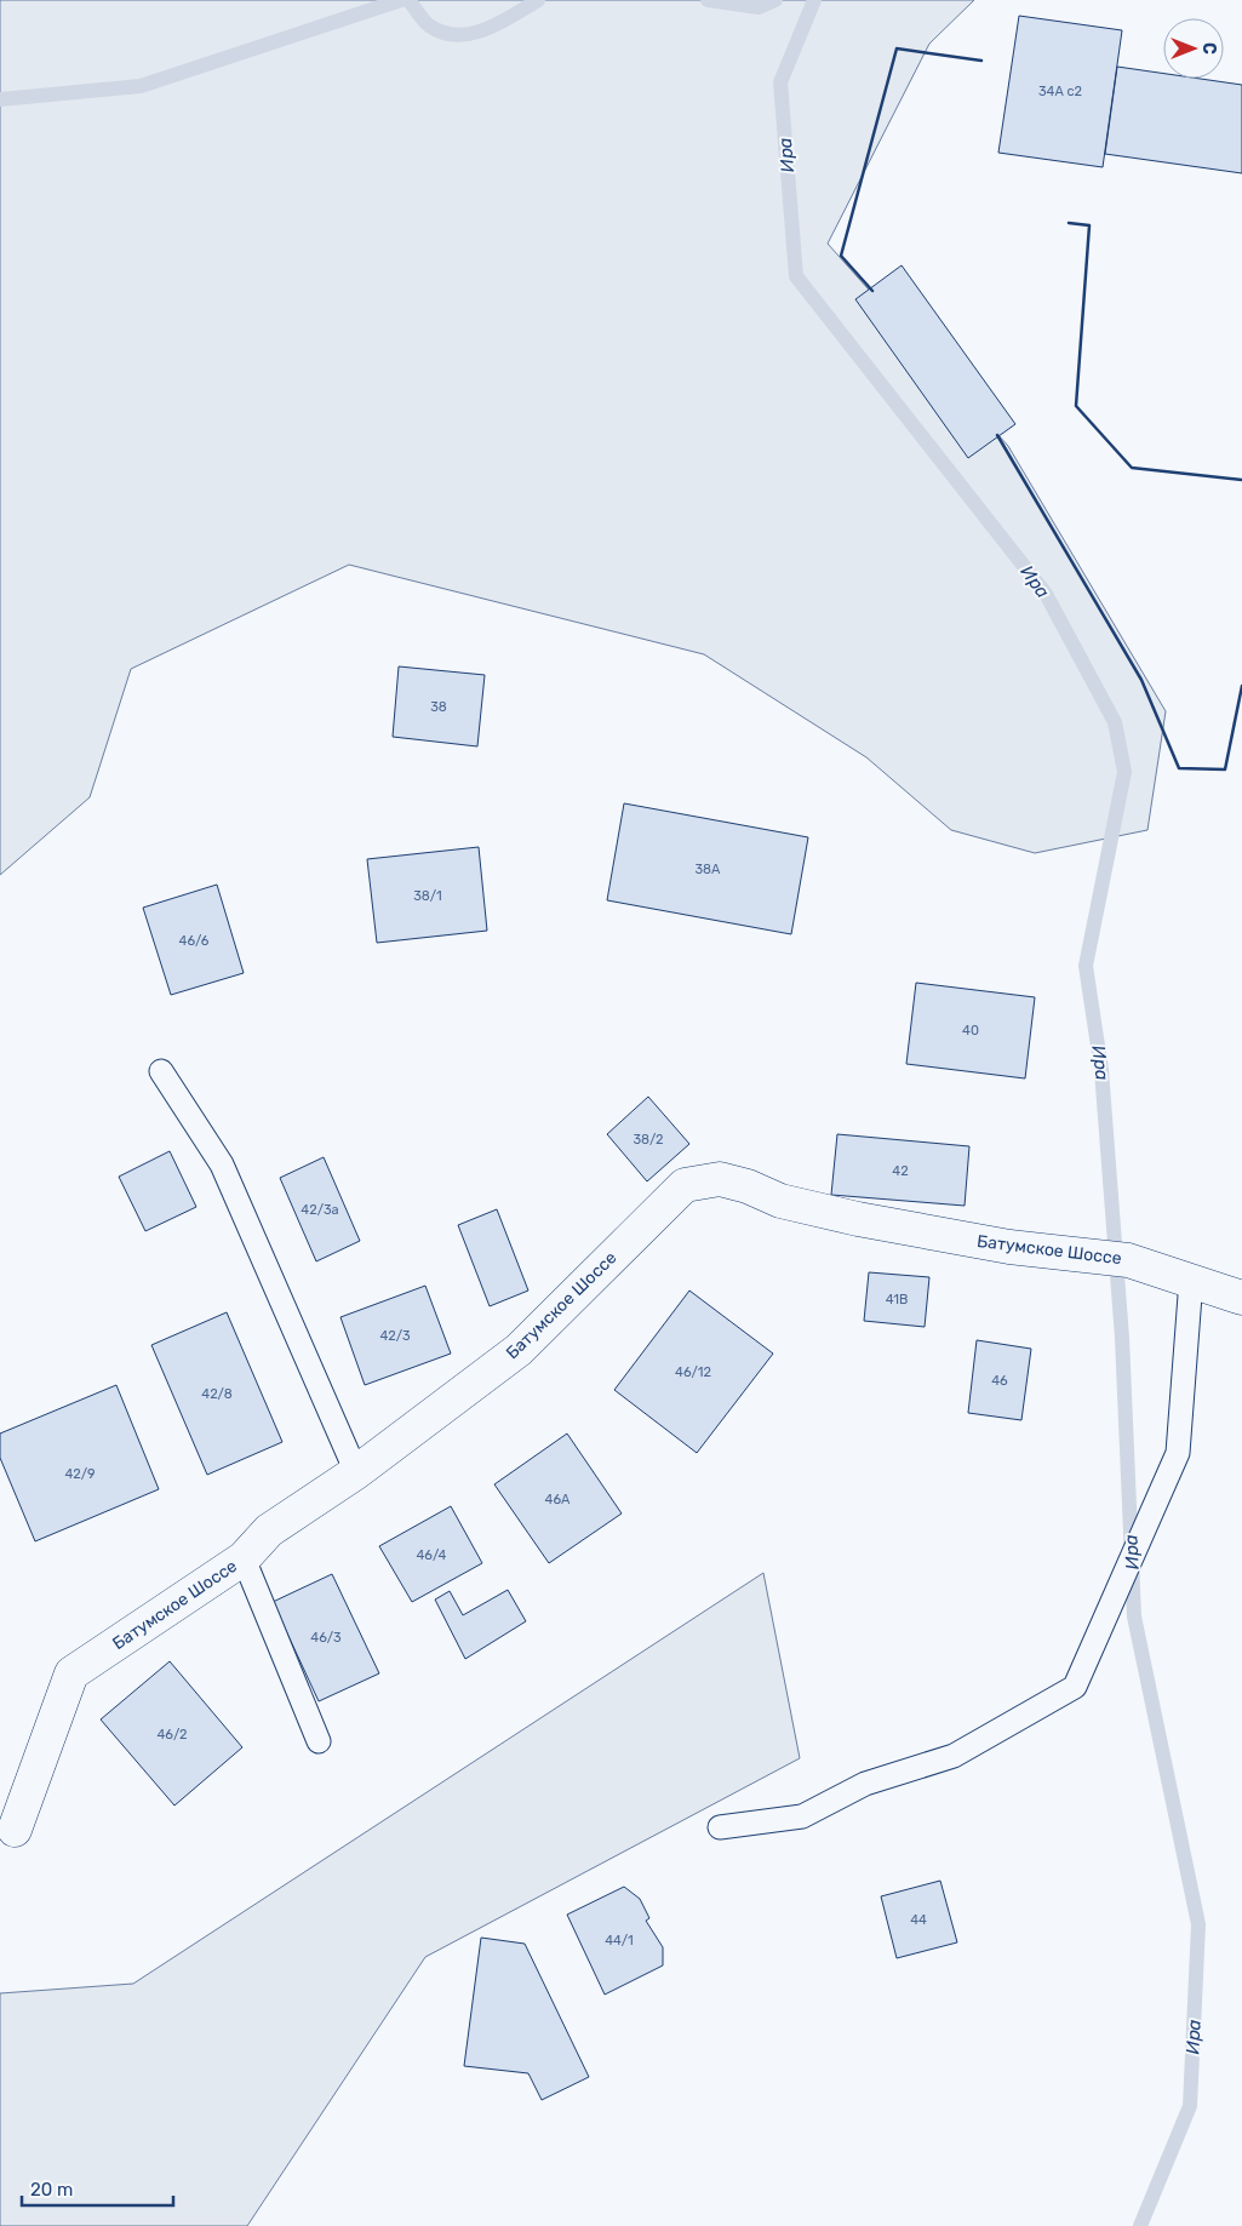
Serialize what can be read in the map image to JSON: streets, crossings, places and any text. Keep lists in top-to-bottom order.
{
  "streets": {
    "street": ["Батумское Шоссе"]
  },
  "water": ["Ира"],
  "house_numbers": [
    "34А с2",
    "38",
    "38А",
    "38/1",
    "46/6",
    "40",
    "38/2",
    "42",
    "42/3а",
    "41В",
    "42/3",
    "46/12",
    "46",
    "42/8",
    "42/9",
    "46А",
    "46/4",
    "46/3",
    "46/2",
    "44",
    "44/1"
  ],
  "scale_bar": "20 m",
  "north": "right"
}
